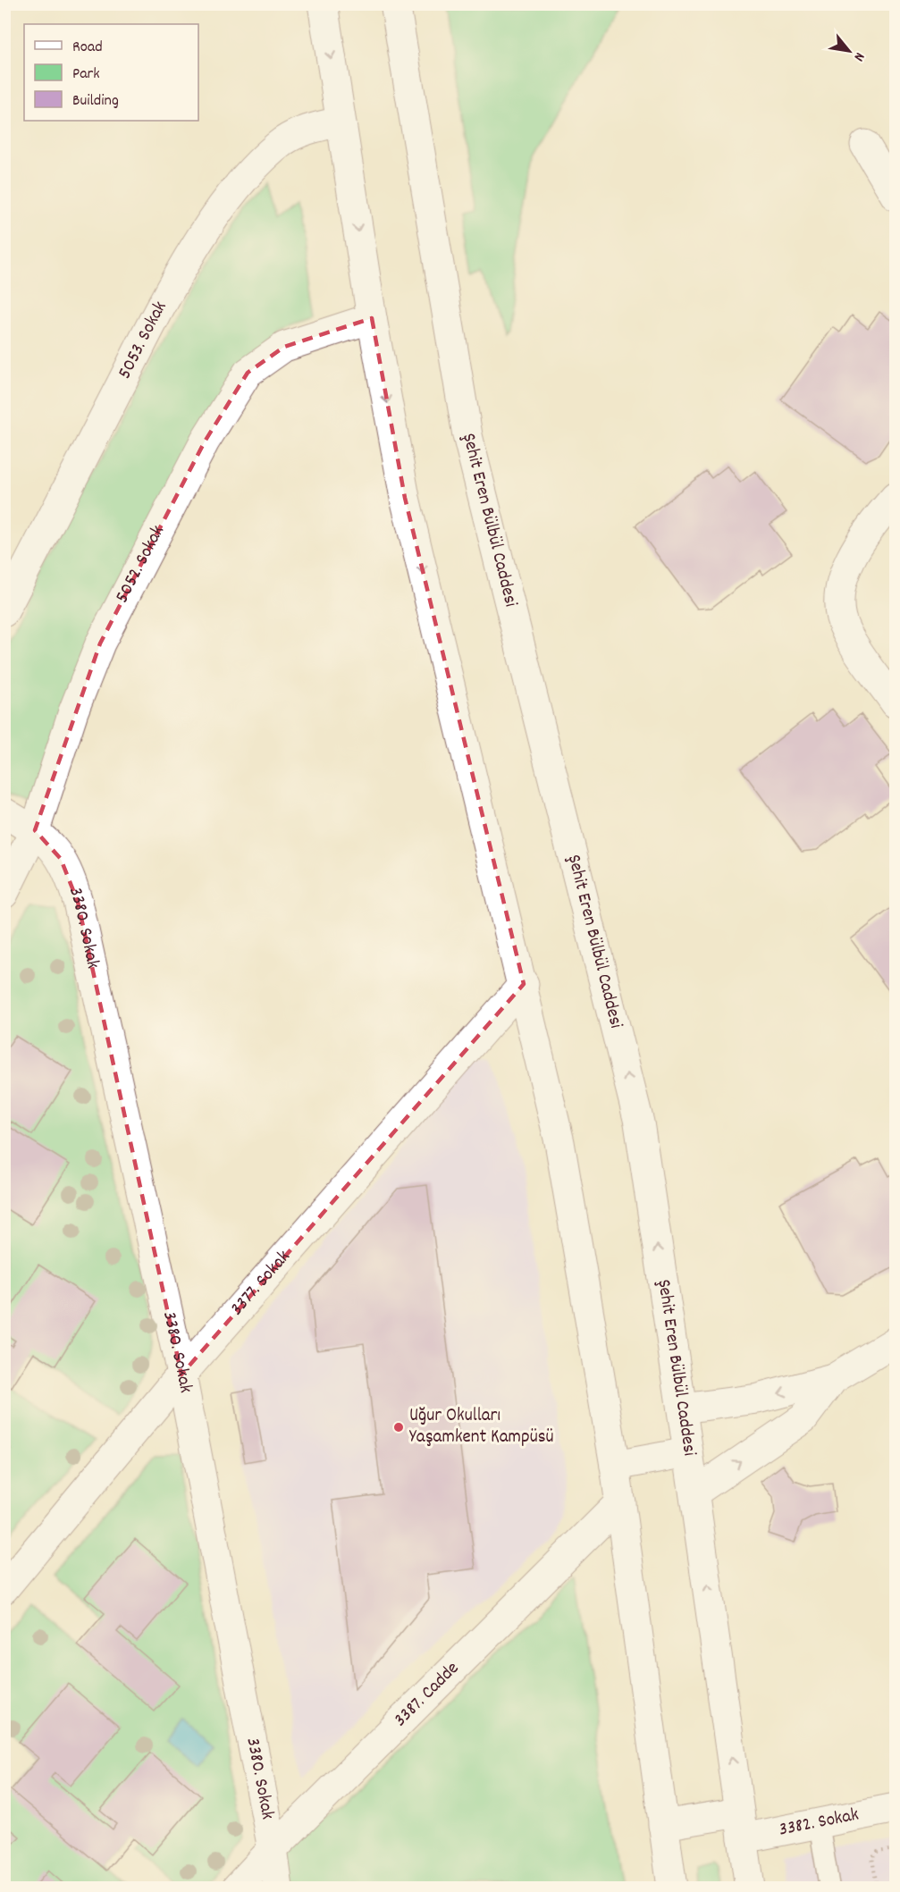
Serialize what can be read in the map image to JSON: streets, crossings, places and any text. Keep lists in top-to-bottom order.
{
  "streets": {
    "street": [
      "5053. Sokak",
      "Şehit Eren Bülbül Caddesi",
      "5052. Sokak",
      "3380. Sokak",
      "3377. Sokak",
      "3387. Cadde",
      "3382. Sokak"
    ]
  },
  "crossings": [
    ["Şehit Eren Bülbül Caddesi", "3382. Sokak"],
    ["5052. Sokak", "3380. Sokak"],
    ["3380. Sokak", "3377. Sokak"],
    ["3380. Sokak", "3387. Cadde"]
  ],
  "places": ["Uğur Okulları Yaşamkent Kampüsü"],
  "legend": ["Road", "Park", "Building"],
  "north": "bottom right"
}
